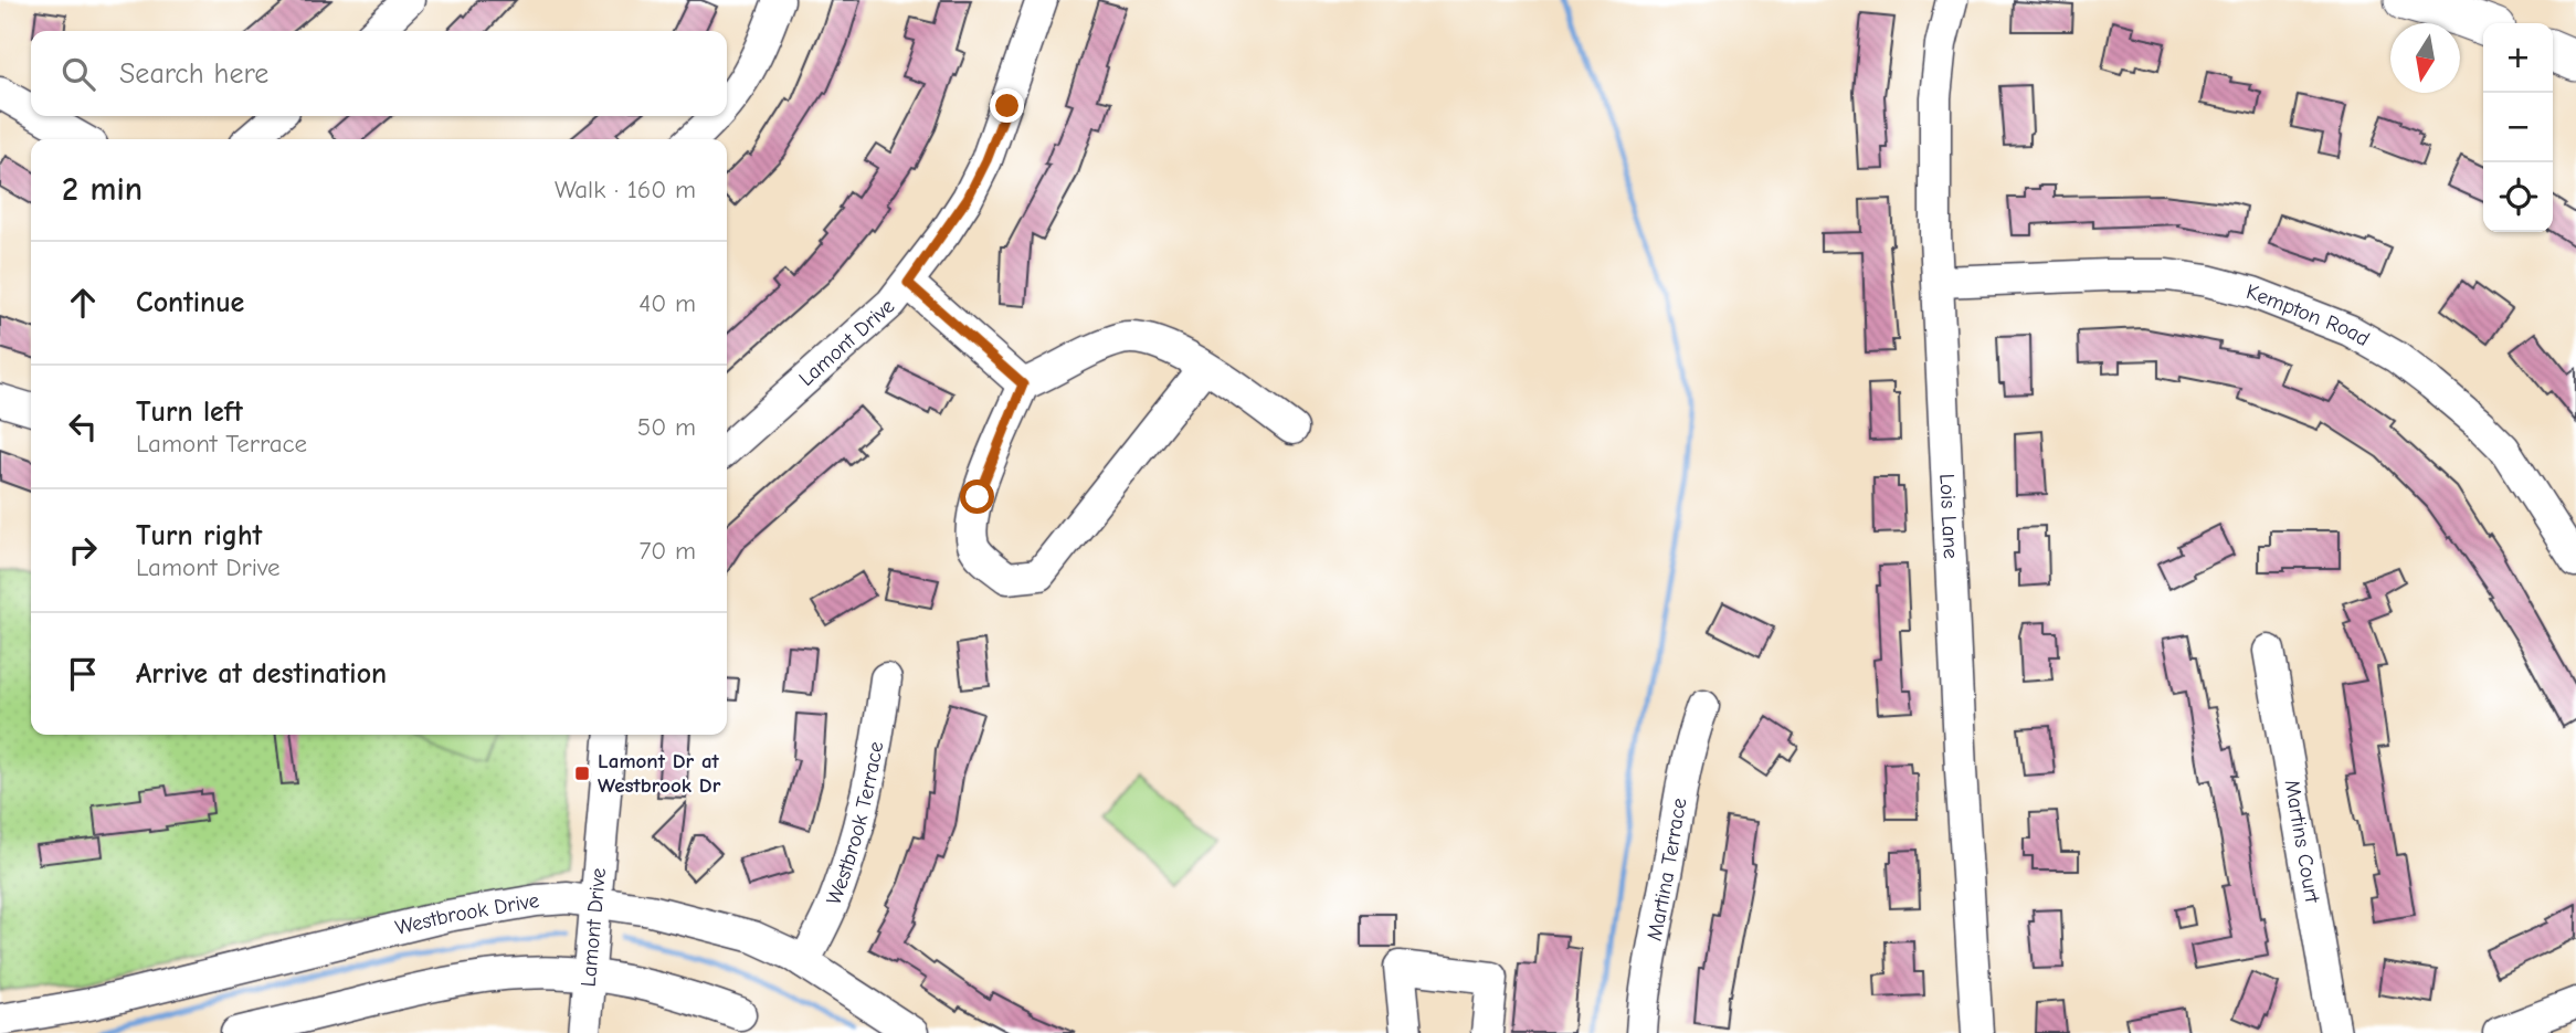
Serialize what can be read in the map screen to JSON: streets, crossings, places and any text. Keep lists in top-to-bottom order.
{
  "streets": {
    "street": [
      "Kempton Road",
      "Lamont Drive",
      "Lois Lane",
      "Westbrook Terrace",
      "Martins Court",
      "Martina Terrace",
      "Westbrook Drive"
    ]
  },
  "crossings": [
    ["Kempton Road", "Lois Lane"],
    ["Lamont Drive", "Westbrook Drive"],
    ["Westbrook Terrace", "Westbrook Drive"]
  ],
  "places": {
    "transit": ["Lamont Dr at Westbrook Dr"]
  },
  "north": "bottom",
  "page": {
    "map_buttons": ["+", "−"],
    "search": "Search here",
    "heading": ["2 min", "Walk · 160 m"],
    "list": [
      ["Continue", "40 m"],
      ["Turn left", "Lamont Terrace", "50 m"],
      ["Turn right", "Lamont Drive", "70 m"],
      "Arrive at destination"
    ]
  }
}
